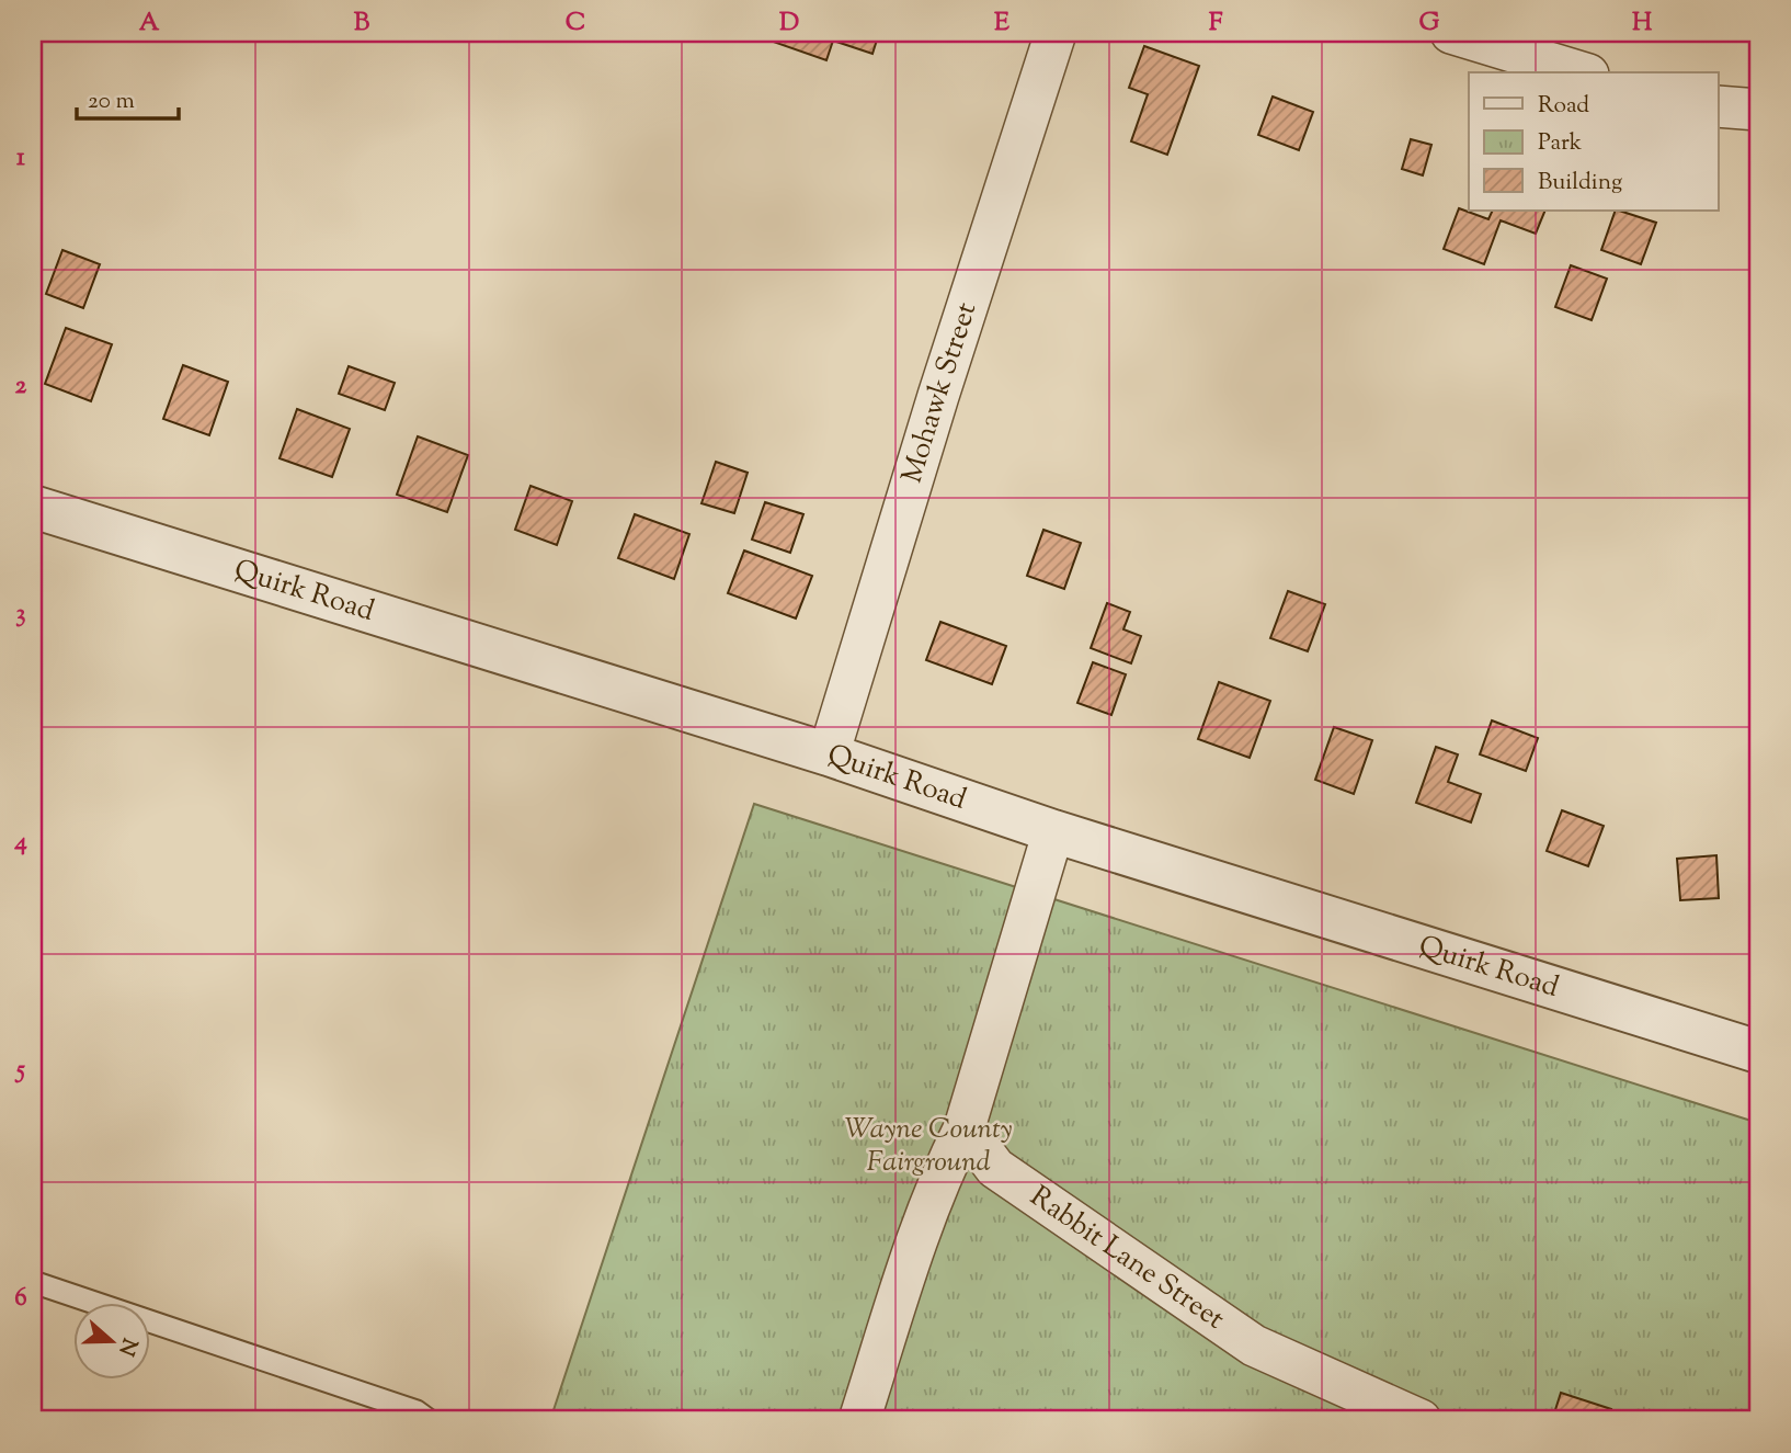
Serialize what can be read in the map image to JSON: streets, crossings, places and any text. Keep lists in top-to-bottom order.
{
  "streets": {
    "street": ["Mohawk Street", "Quirk Road", "Rabbit Lane Street"]
  },
  "crossings": [
    ["Mohawk Street", "Quirk Road"]
  ],
  "parks": ["Wayne County Fairground"],
  "legend": ["Road", "Park", "Building"],
  "scale_bar": "20 m",
  "north": "right",
  "grid": {
    "columns": [
      "A",
      "B",
      "C",
      "D",
      "E",
      "F",
      "G",
      "H"
    ],
    "rows": [
      "1",
      "2",
      "3",
      "4",
      "5",
      "6"
    ]
  }
}
